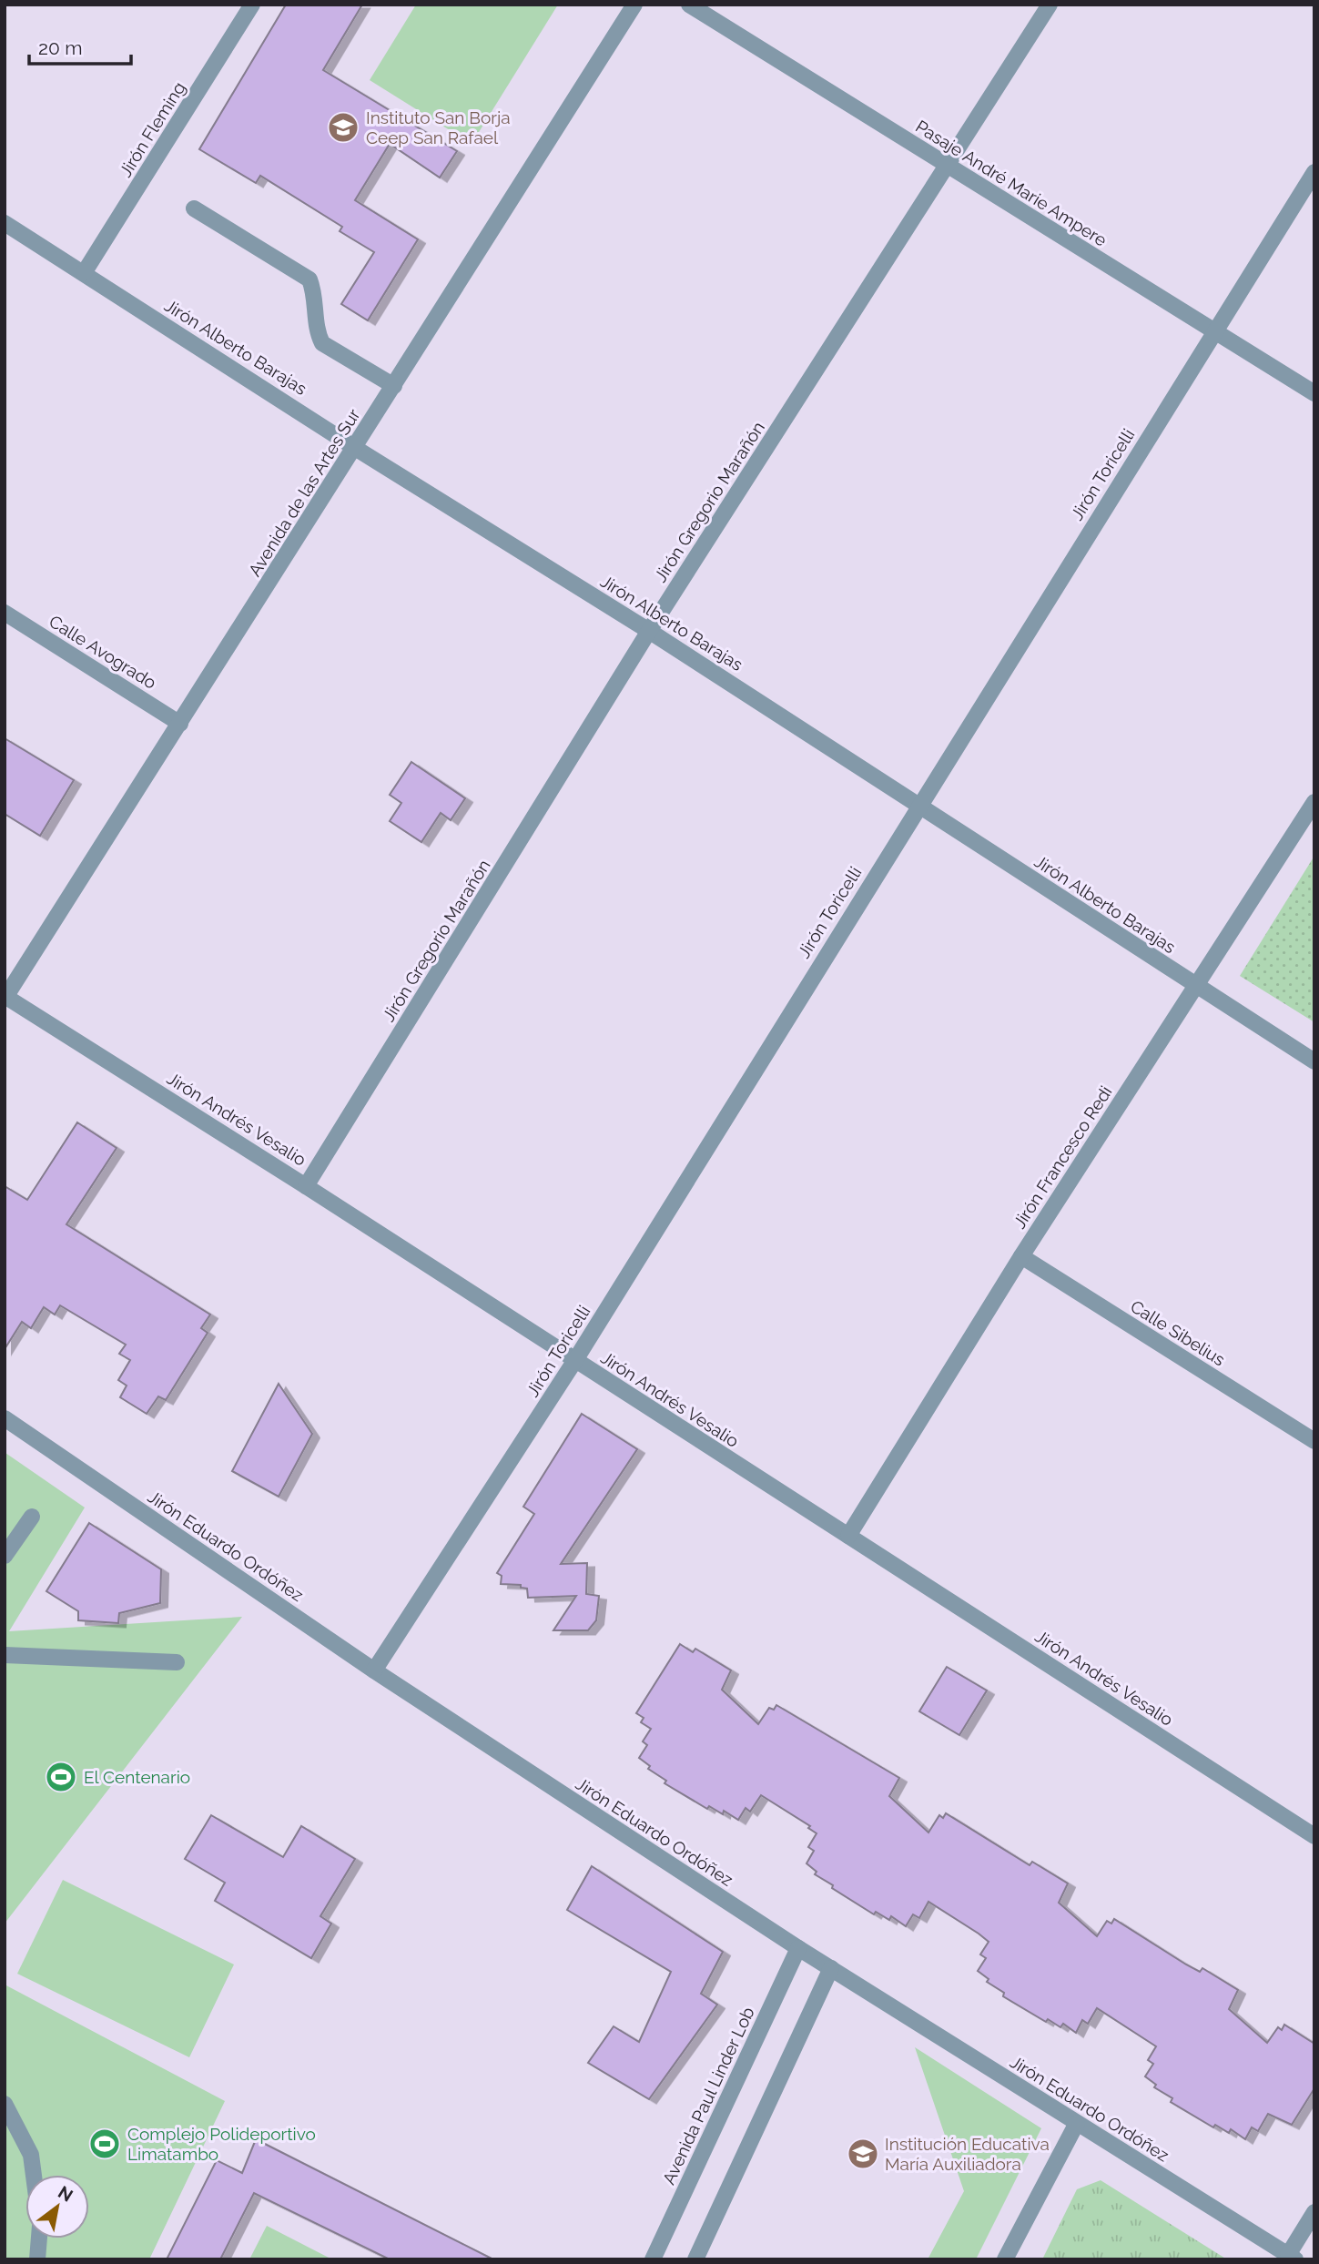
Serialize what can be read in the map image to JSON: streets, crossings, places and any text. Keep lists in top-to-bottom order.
{
  "streets": {
    "street": [
      "Jirón Fleming",
      "Pasaje André Marie Ampere",
      "Jirón Alberto Barajas",
      "Jirón Toricelli",
      "Avenida de las Artes Sur",
      "Jirón Gregorio Marañón",
      "Calle Avogrado",
      "Jirón Andrés Vesalio",
      "Jirón Francesco Redi",
      "Calle Sibelius",
      "Jirón Eduardo Ordóñez",
      "Avenida Paul Linder Lob"
    ]
  },
  "crossings": [
    ["Jirón Fleming", "Jirón Alberto Barajas"],
    ["Pasaje André Marie Ampere", "Jirón Toricelli"],
    ["Pasaje André Marie Ampere", "Jirón Gregorio Marañón"],
    ["Jirón Alberto Barajas", "Jirón Toricelli"],
    ["Jirón Alberto Barajas", "Avenida de las Artes Sur"],
    ["Jirón Alberto Barajas", "Jirón Gregorio Marañón"],
    ["Jirón Alberto Barajas", "Jirón Francesco Redi"],
    ["Jirón Toricelli", "Jirón Andrés Vesalio"],
    ["Jirón Toricelli", "Jirón Eduardo Ordóñez"],
    ["Avenida de las Artes Sur", "Calle Avogrado"],
    ["Avenida de las Artes Sur", "Jirón Andrés Vesalio"],
    ["Jirón Gregorio Marañón", "Jirón Andrés Vesalio"],
    ["Jirón Andrés Vesalio", "Jirón Francesco Redi"],
    ["Jirón Francesco Redi", "Calle Sibelius"],
    ["Jirón Eduardo Ordóñez", "Avenida Paul Linder Lob"]
  ],
  "places": {
    "school or university": ["Instituto San Borja Ceep San Rafael", "Institución Educativa María Auxiliadora"],
    "sports": ["El Centenario", "Complejo Polideportivo Limatambo"]
  },
  "scale_bar": "20 m",
  "north": "top right"
}
